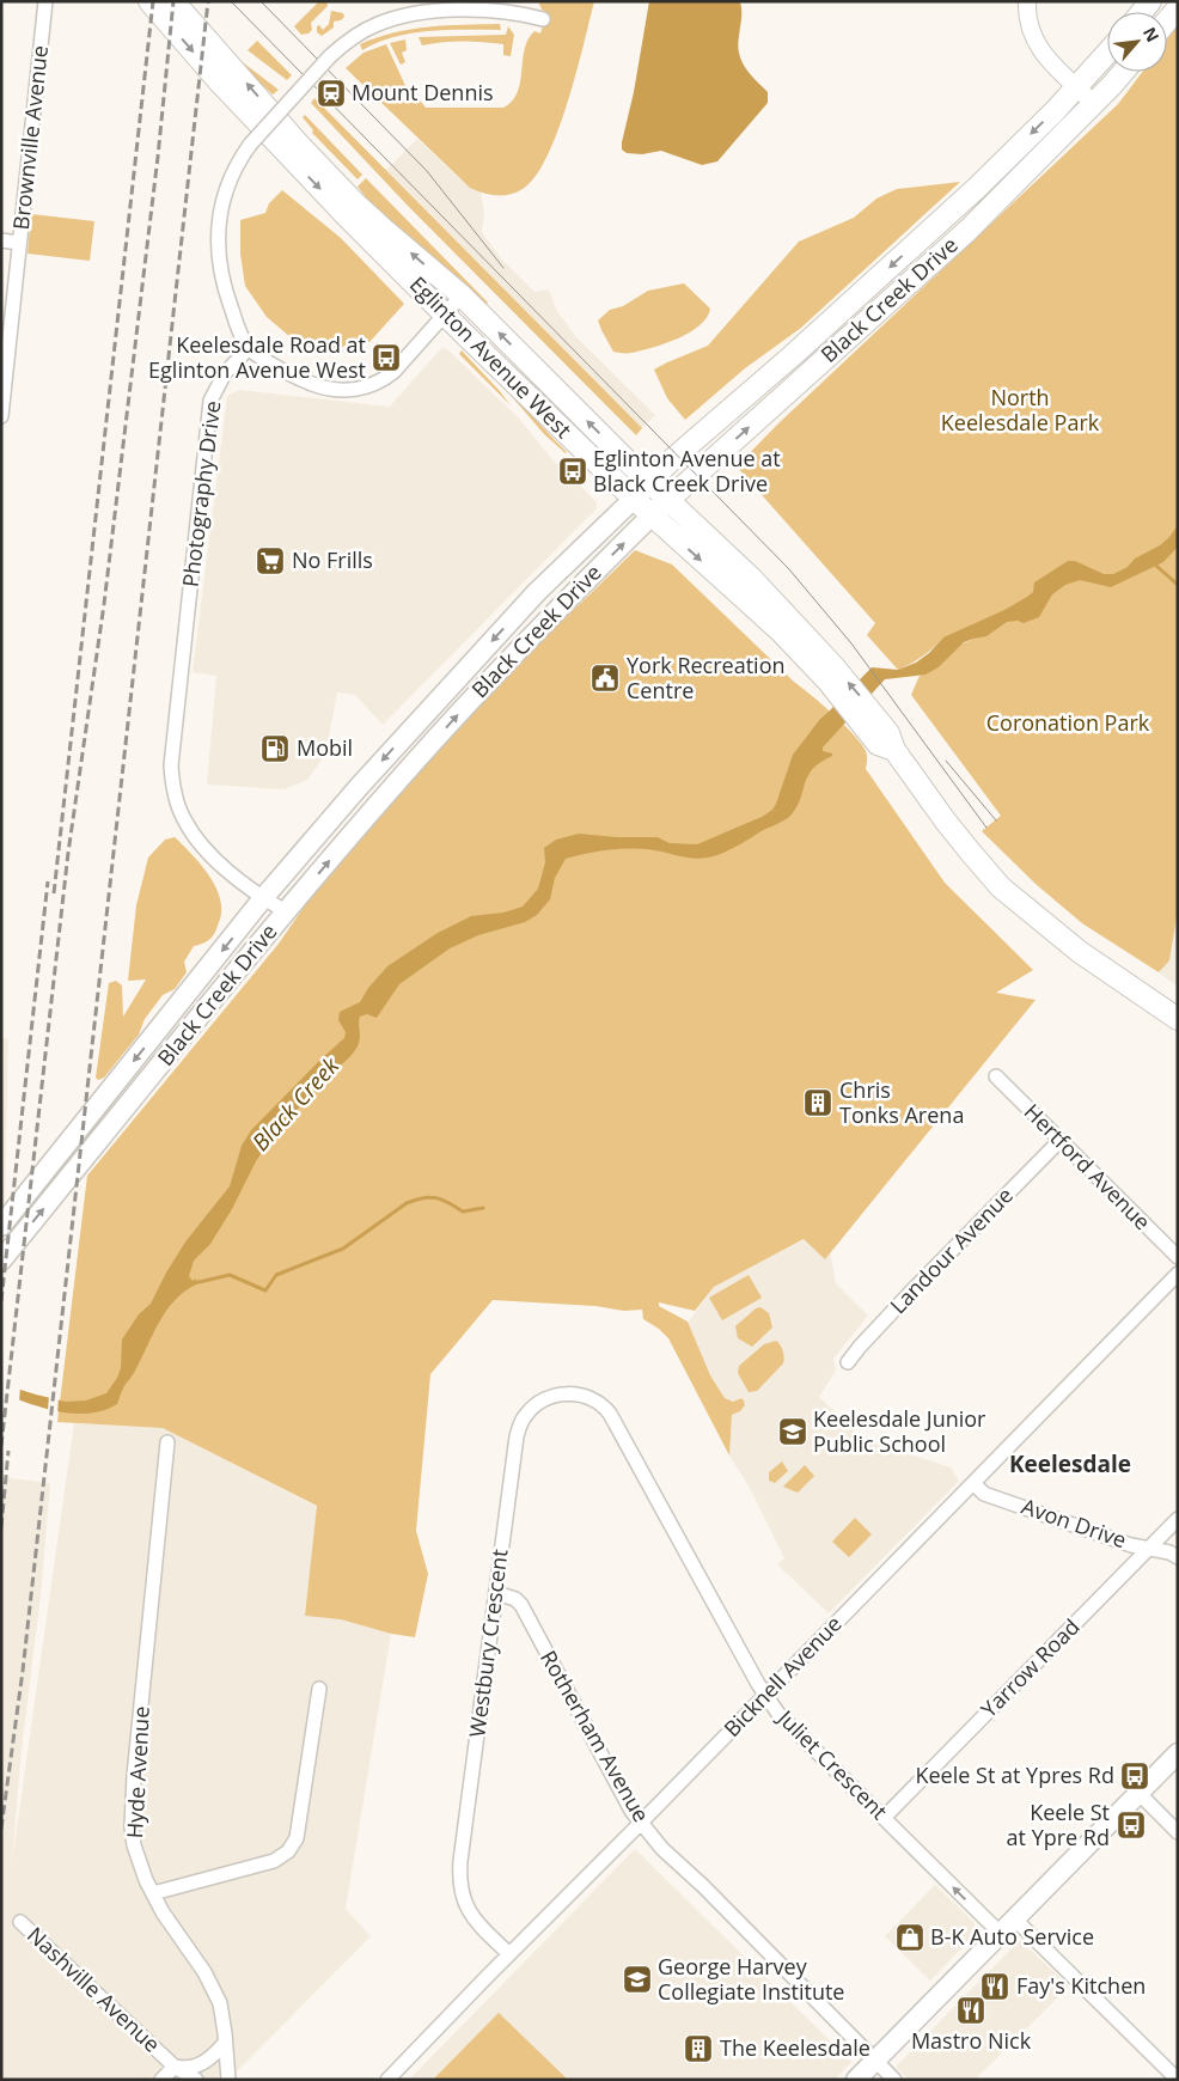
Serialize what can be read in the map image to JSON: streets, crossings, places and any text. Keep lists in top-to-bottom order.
{
  "streets": {
    "main road": ["Black Creek Drive", "Eglinton Avenue West"],
    "street": [
      "Brownville Avenue",
      "Photography Drive",
      "Hertford Avenue",
      "Landour Avenue",
      "Avon Drive",
      "Westbury Crescent",
      "Yarrow Road",
      "Bicknell Avenue",
      "Rotherham Avenue",
      "Juliet Crescent",
      "Hyde Avenue",
      "Nashville Avenue"
    ]
  },
  "crossings": [
    ["Black Creek Drive", "Eglinton Avenue West"],
    ["Black Creek Drive", "Photography Drive"],
    ["Hertford Avenue", "Landour Avenue"],
    ["Avon Drive", "Yarrow Road"],
    ["Avon Drive", "Bicknell Avenue"],
    ["Westbury Crescent", "Bicknell Avenue"],
    ["Westbury Crescent", "Rotherham Avenue"],
    ["Westbury Crescent", "Juliet Crescent"],
    ["Yarrow Road", "Juliet Crescent"],
    ["Bicknell Avenue", "Rotherham Avenue"],
    ["Bicknell Avenue", "Juliet Crescent"]
  ],
  "districts": ["Keelesdale"],
  "water": ["Black Creek"],
  "parks": ["North Keelesdale Park", "Coronation Park"],
  "places": {
    "station": ["Mount Dennis"],
    "bus stop": [
      "Keelesdale Road at Eglinton Avenue West",
      "Eglinton Avenue at Black Creek Drive",
      "Keele St at Ypres Rd",
      "Keele St at Ypre Rd"
    ],
    "supermarket": ["No Frills"],
    "public building": ["York Recreation Centre"],
    "fuel station": ["Mobil"],
    "building": ["Chris Tonks Arena", "The Keelesdale"],
    "school or university": ["Keelesdale Junior Public School", "George Harvey Collegiate Institute"],
    "shop": ["B-K Auto Service"],
    "restaurant": ["Fay's Kitchen", "Mastro Nick"]
  },
  "north": "top right"
}
